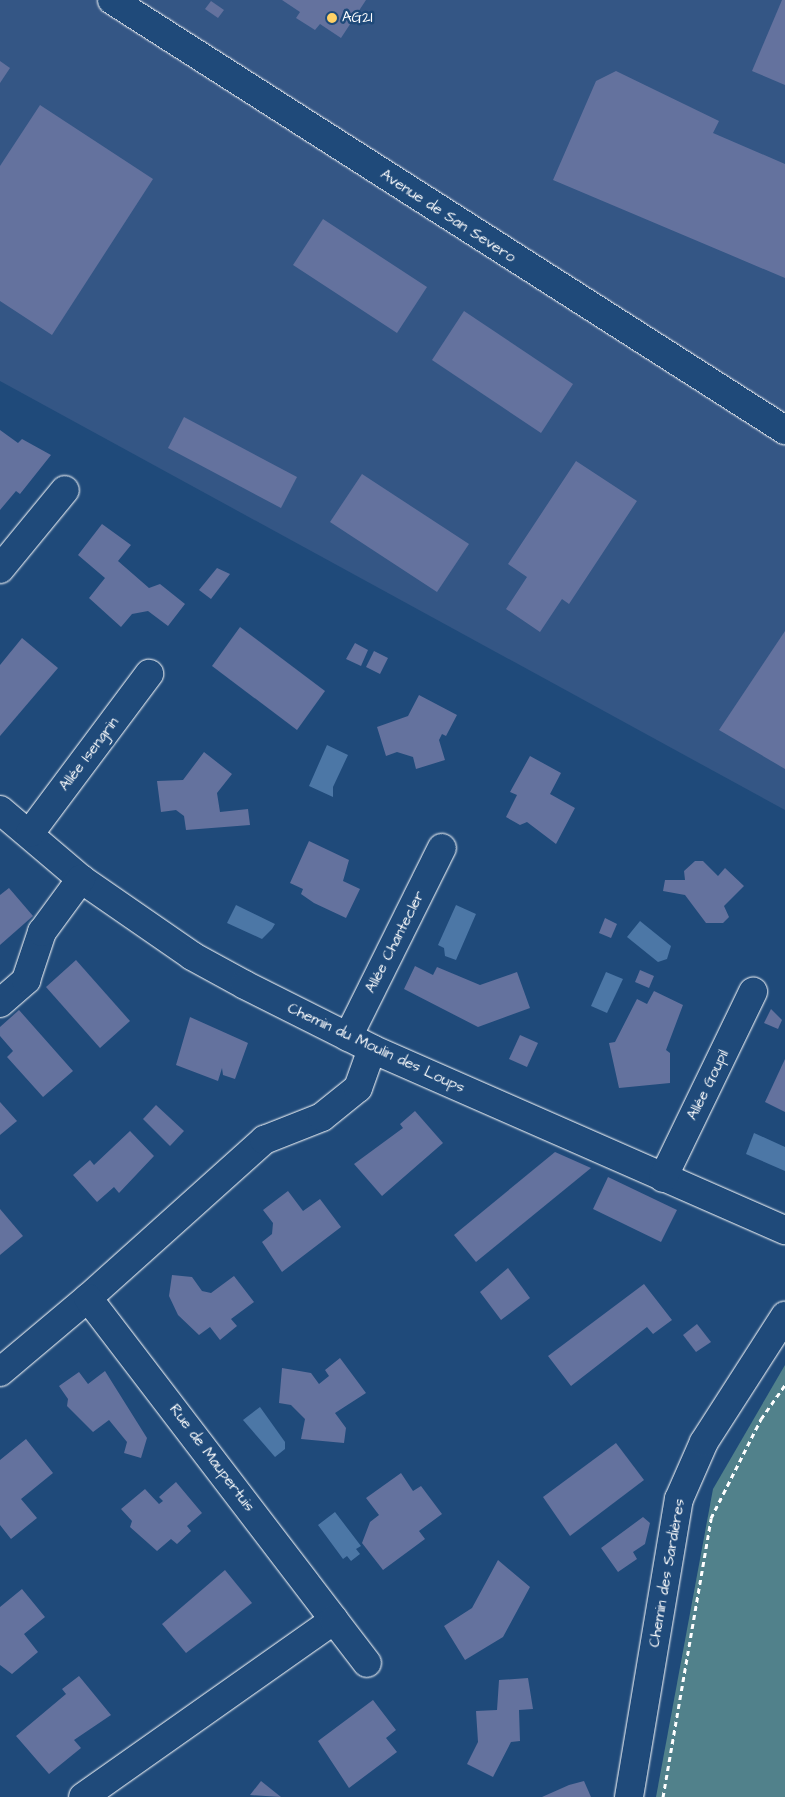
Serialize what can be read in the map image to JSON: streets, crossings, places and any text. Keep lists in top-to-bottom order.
{
  "streets": {
    "street": [
      "Avenue de San Severo",
      "Allée Isengrin",
      "Allée Chantecler",
      "Chemin du Moulin des Loups",
      "Allée Goupil",
      "Rue de Maupertuis",
      "Chemin des Sardières"
    ]
  },
  "crossings": [
    ["Allée Isengrin", "Chemin du Moulin des Loups"],
    ["Allée Chantecler", "Chemin du Moulin des Loups"],
    ["Chemin du Moulin des Loups", "Allée Goupil"]
  ],
  "places": ["AG2I"]
}
